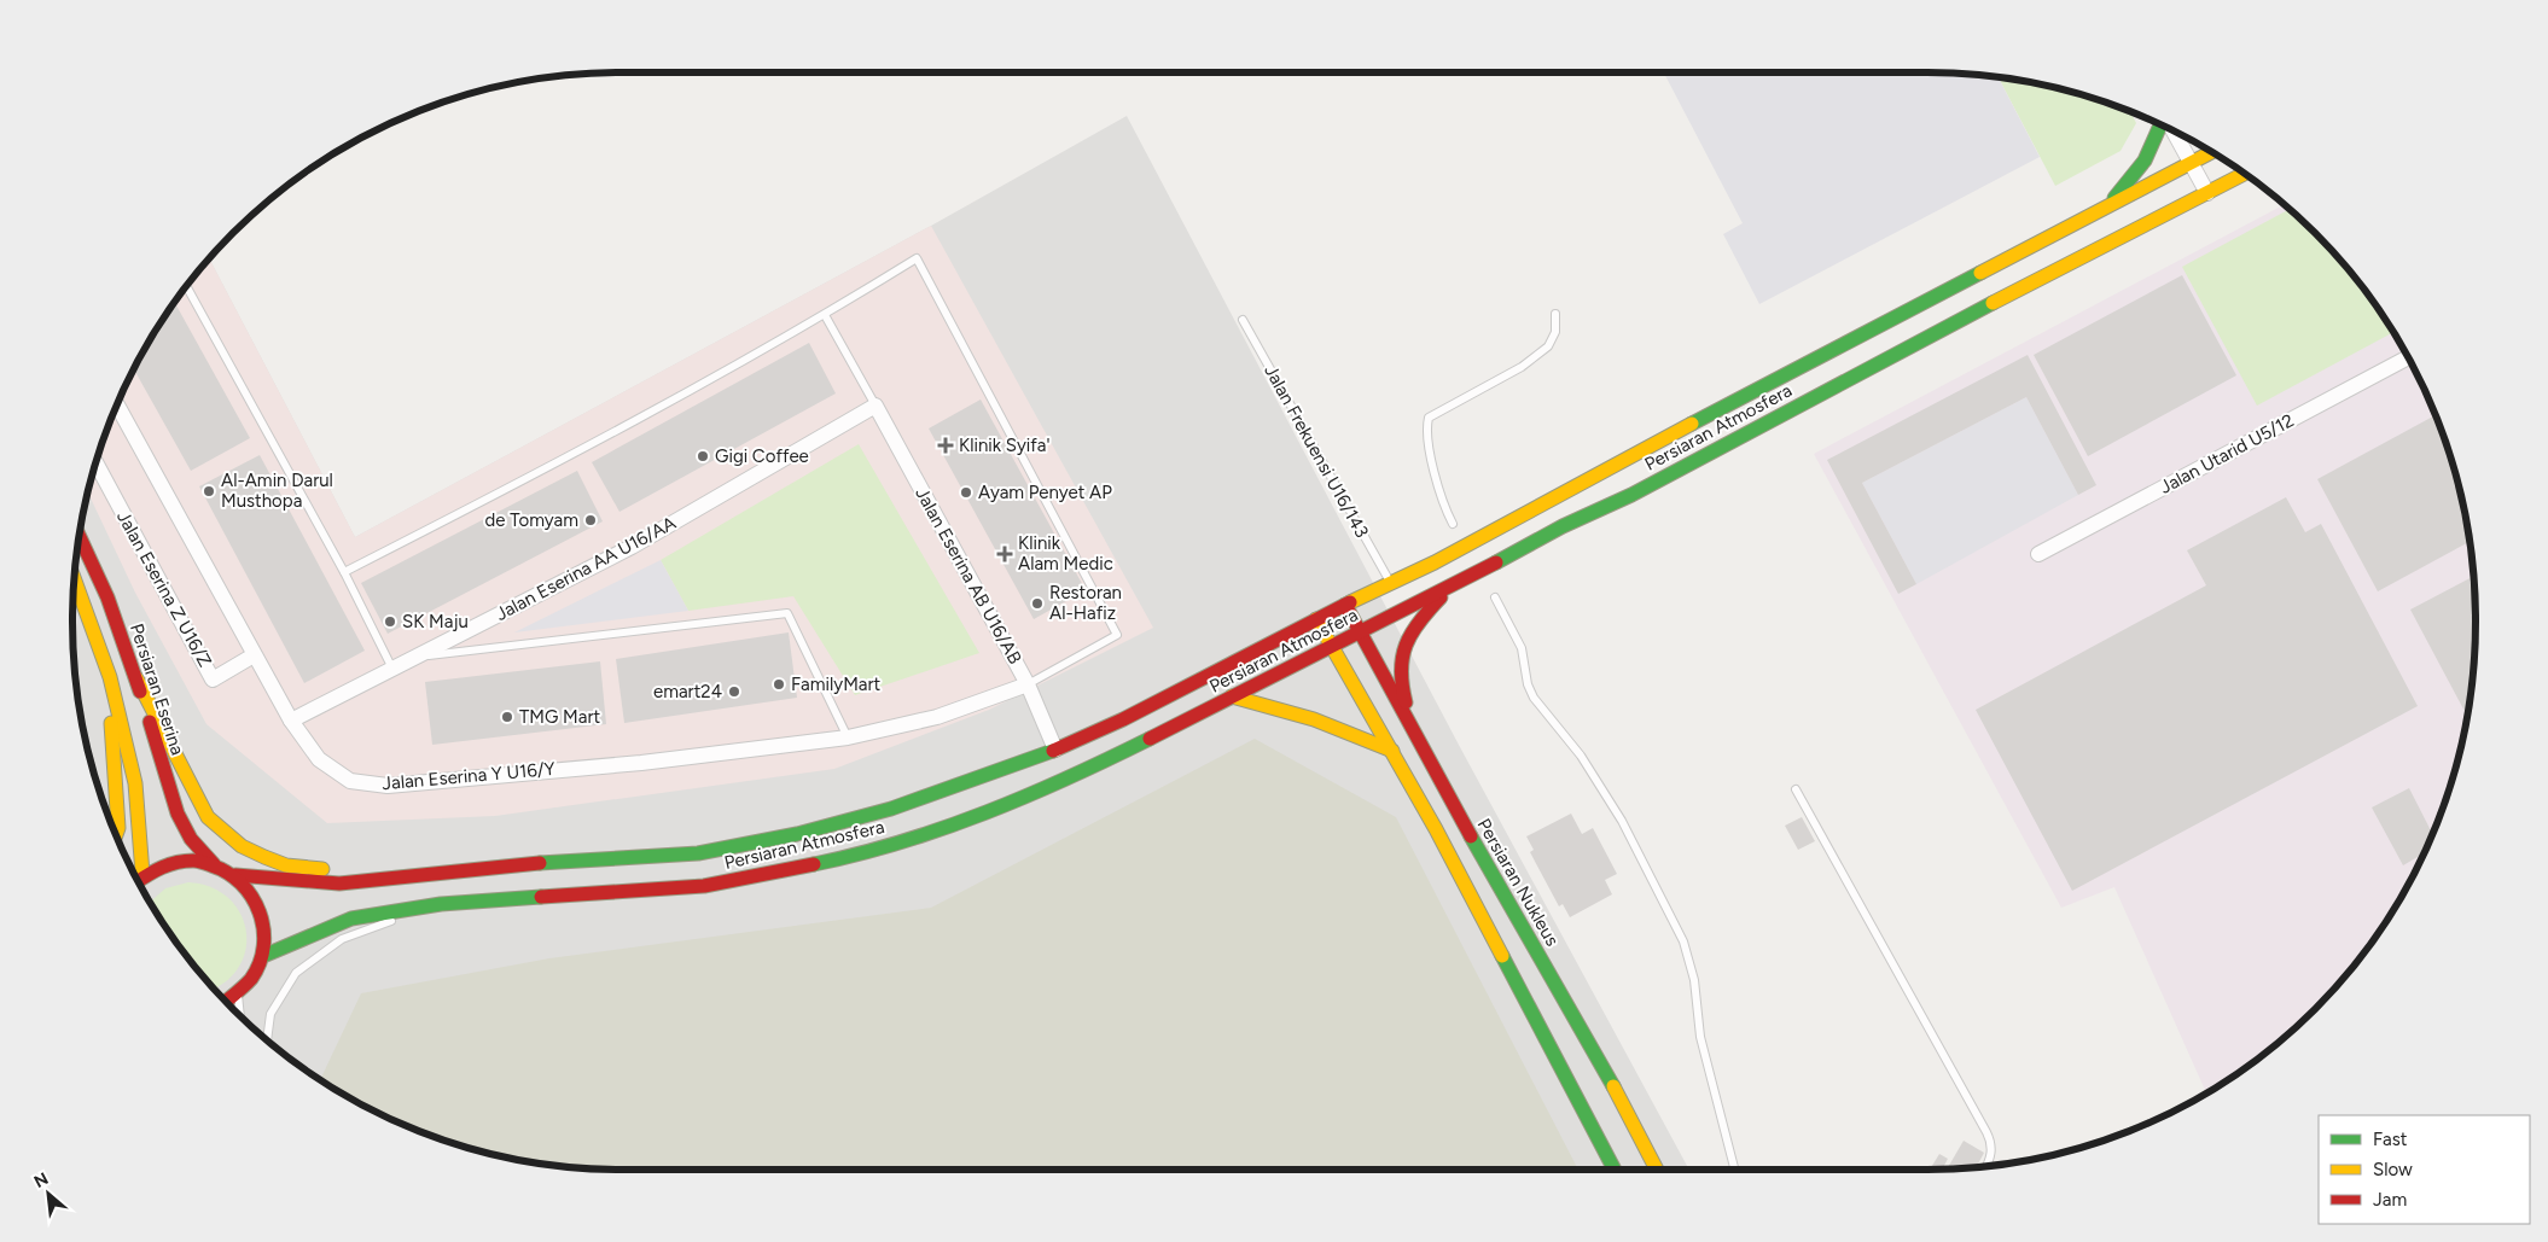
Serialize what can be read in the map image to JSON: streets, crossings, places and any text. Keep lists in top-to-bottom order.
{
  "streets": {
    "street": [
      "Persiaran Atmosfera",
      "Jalan Utarid U5/12",
      "Jalan Eserina AA U16/AA",
      "Jalan Eserina AB U16/AB",
      "Jalan Eserina Z U16/Z",
      "Persiaran Eserina",
      "Jalan Eserina Y U16/Y",
      "Persiaran Nukleus"
    ],
    "lane": ["Jalan Frekuensi U16/143"]
  },
  "crossings": [
    ["Persiaran Atmosfera", "Jalan Frekuensi U16/143"],
    ["Persiaran Atmosfera", "Jalan Eserina AB U16/AB"],
    ["Persiaran Atmosfera", "Persiaran Nukleus"],
    ["Jalan Eserina AA U16/AA", "Jalan Eserina AB U16/AB"],
    ["Jalan Eserina AA U16/AA", "Jalan Eserina Y U16/Y"],
    ["Jalan Eserina AB U16/AB", "Jalan Eserina Y U16/Y"],
    ["Jalan Eserina Z U16/Z", "Jalan Eserina Y U16/Y"]
  ],
  "places": {
    "health": ["Klinik Syifa'", "Klinik Alam Medic"],
    "other": [
      "Gigi Coffee",
      "Al-Amin Darul Musthopa",
      "Ayam Penyet AP",
      "de Tomyam",
      "Restoran Al-Hafiz",
      "SK Maju",
      "FamilyMart",
      "emart24",
      "TMG Mart"
    ]
  },
  "legend": ["Fast", "Slow", "Jam"],
  "north": "top left"
}
